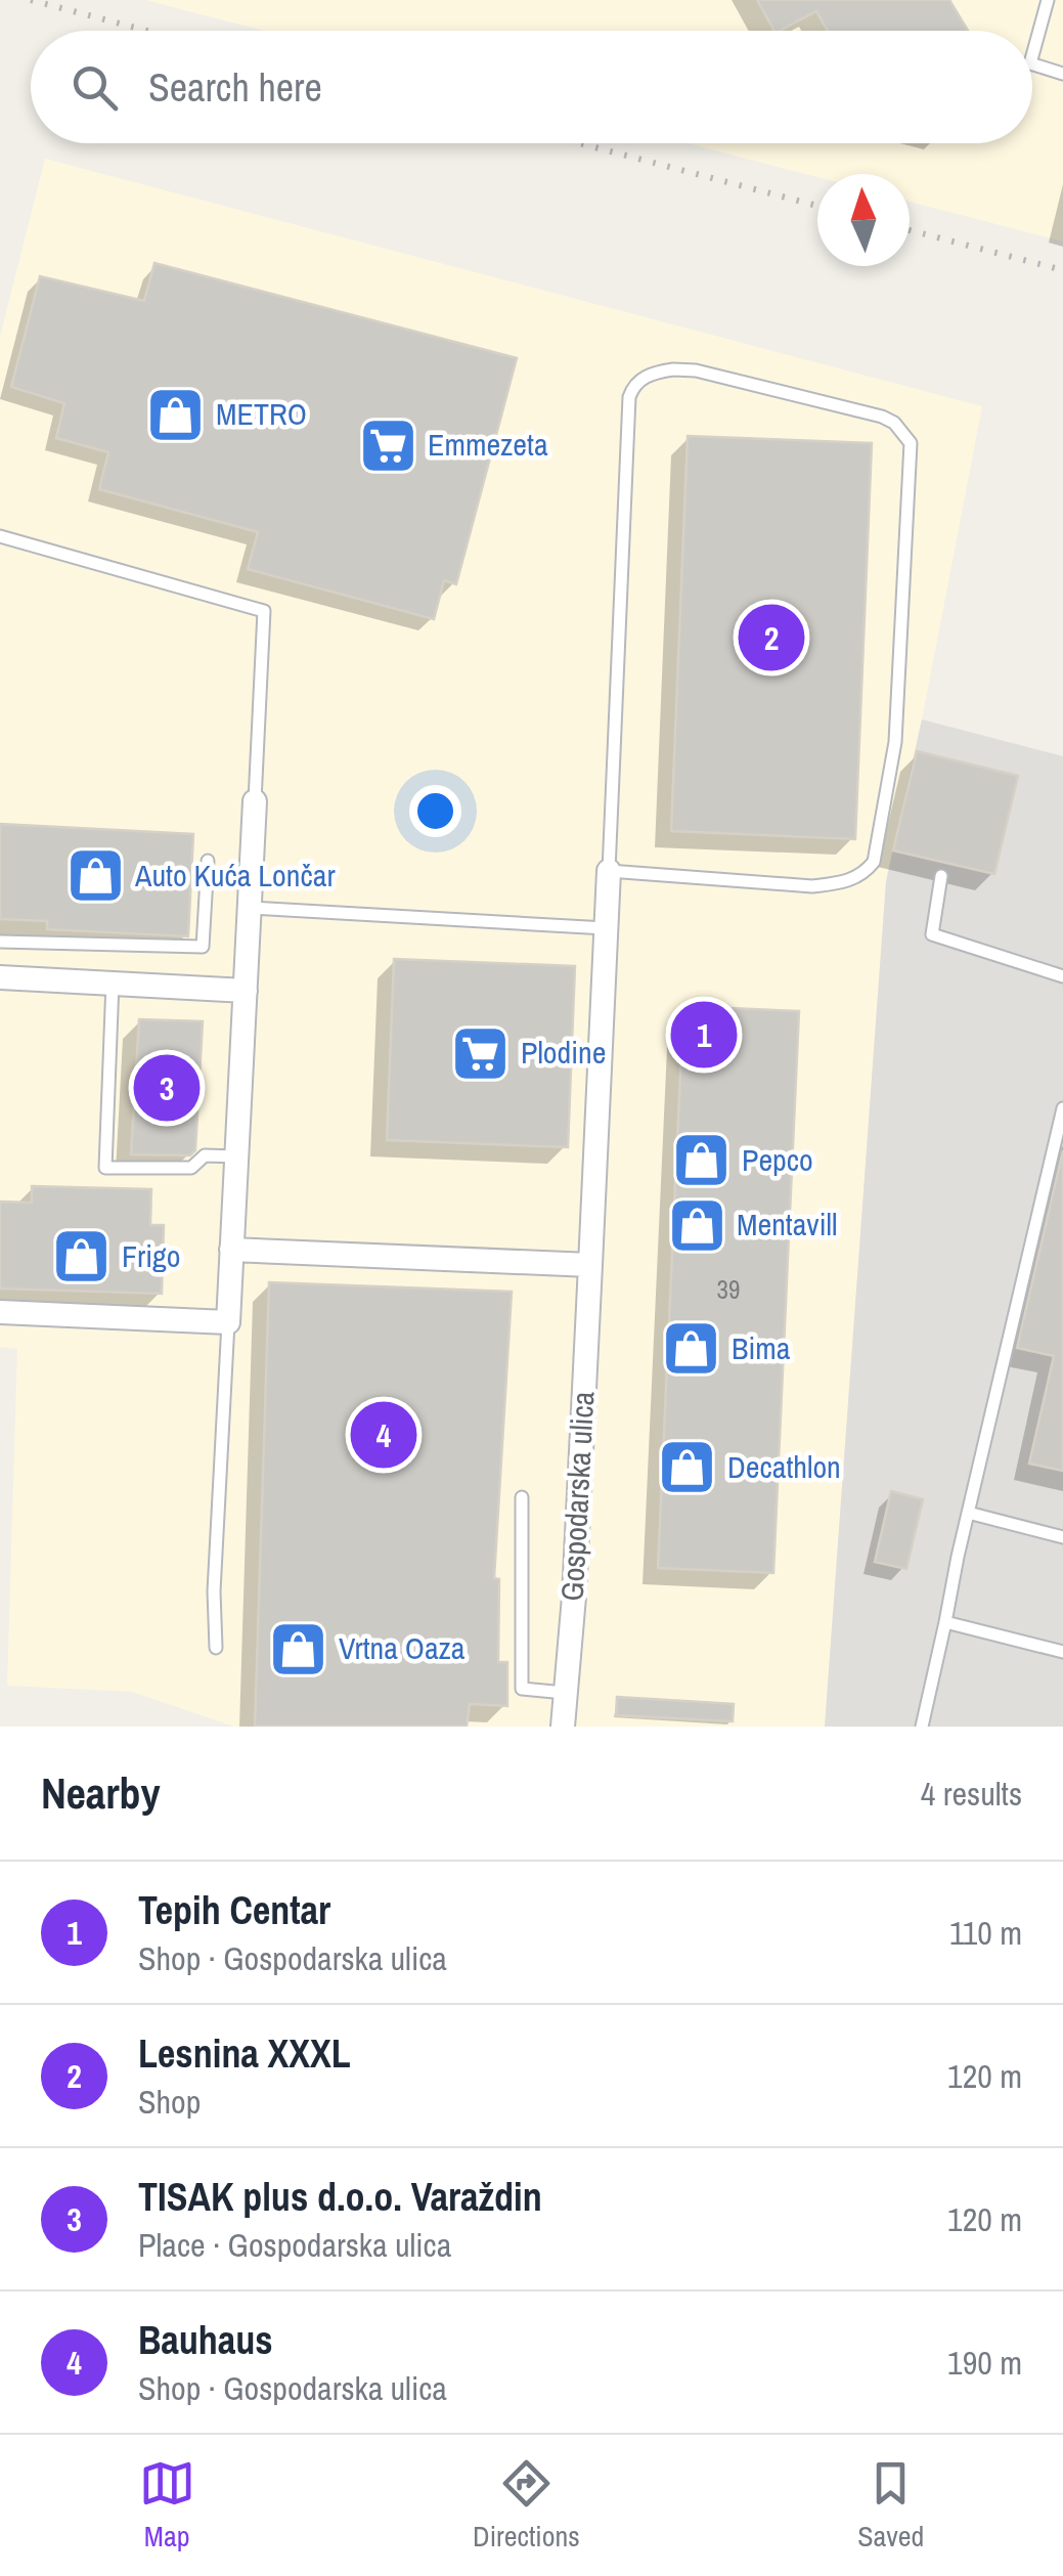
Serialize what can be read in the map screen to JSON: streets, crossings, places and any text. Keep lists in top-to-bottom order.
{
  "streets": {
    "street": ["Gospodarska ulica"]
  },
  "places": {
    "shop": [
      "METRO",
      "Auto Kuća Lončar",
      "Pepco",
      "Mentavill",
      "Frigo",
      "Bima",
      "Decathlon",
      "Vrtna Oaza"
    ],
    "supermarket": ["Emmezeta", "Plodine"]
  },
  "house_numbers": ["39"],
  "north": "top",
  "page": {
    "search": "Search here",
    "pins": [
      "2",
      "1",
      "3",
      "4"
    ],
    "heading": ["Nearby", "4 results"],
    "list": [
      {
        "mark": "1",
        "name": "Tepih Centar",
        "note": "Shop · Gospodarska ulica",
        "value": "110 m"
      },
      {
        "mark": "2",
        "name": "Lesnina XXXL",
        "note": "Shop",
        "value": "120 m"
      },
      {
        "mark": "3",
        "name": "TISAK plus d.o.o. Varaždin",
        "note": "Place · Gospodarska ulica",
        "value": "120 m"
      },
      {
        "mark": "4",
        "name": "Bauhaus",
        "note": "Shop · Gospodarska ulica",
        "value": "190 m"
      }
    ],
    "nav": ["Map", "Directions", "Saved"]
  }
}
